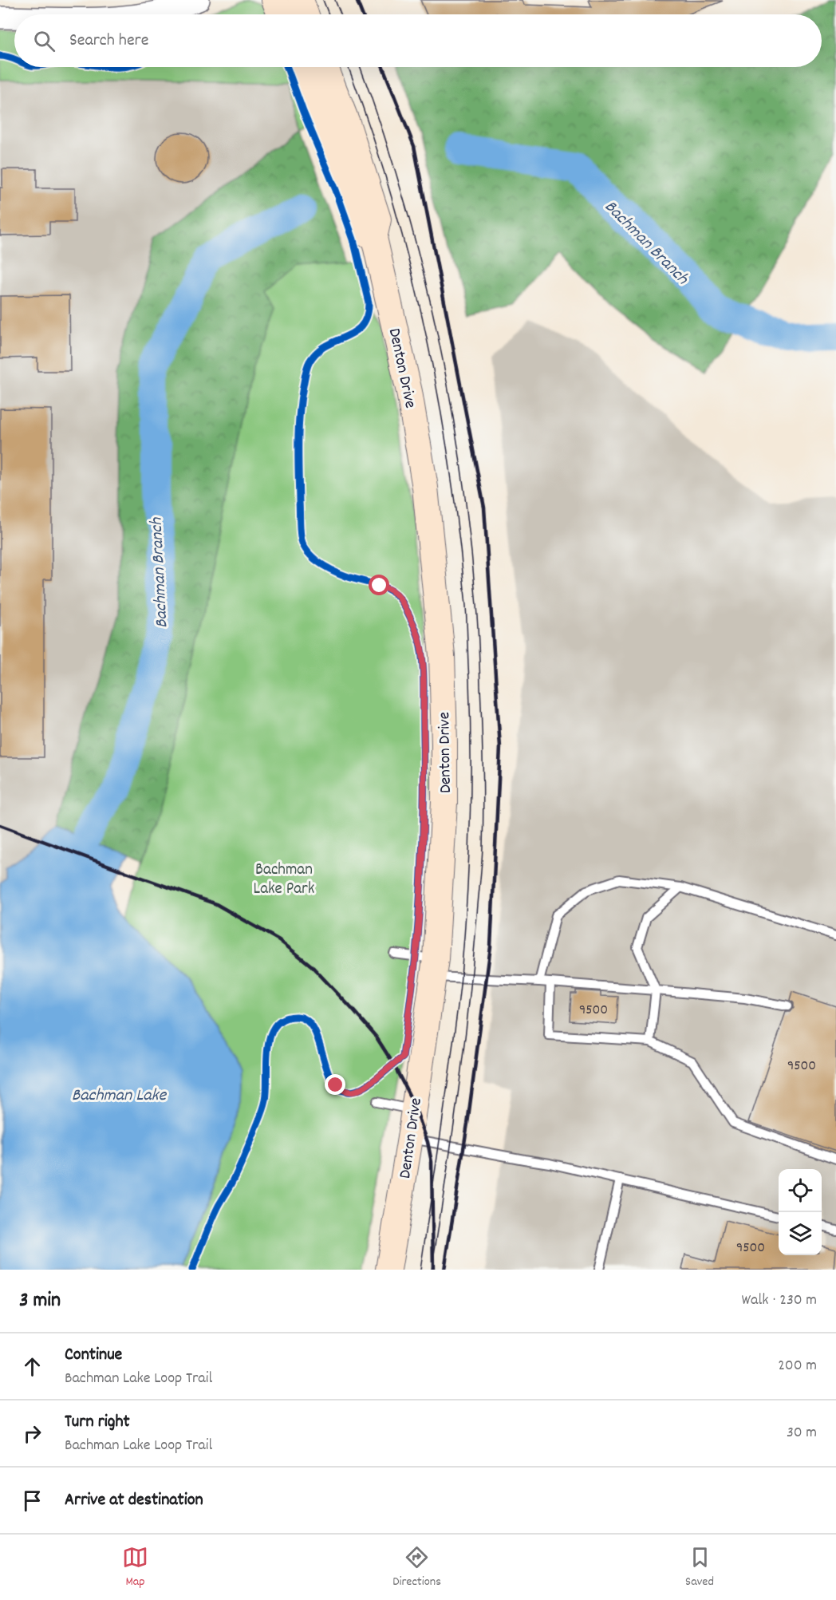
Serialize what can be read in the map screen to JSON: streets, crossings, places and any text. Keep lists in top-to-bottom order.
{
  "streets": {
    "main road": ["Denton Drive"]
  },
  "water": ["Bachman Branch", "Bachman Lake"],
  "parks": ["Bachman Lake Park"],
  "house_numbers": ["9500", "9500", "9500"],
  "page": {
    "search": "Search here",
    "heading": ["3 min", "Walk · 230 m"],
    "list": [
      ["Continue", "Bachman Lake Loop Trail", "200 m"],
      ["Turn right", "Bachman Lake Loop Trail", "30 m"],
      "Arrive at destination"
    ],
    "nav": ["Map", "Directions", "Saved"]
  }
}
